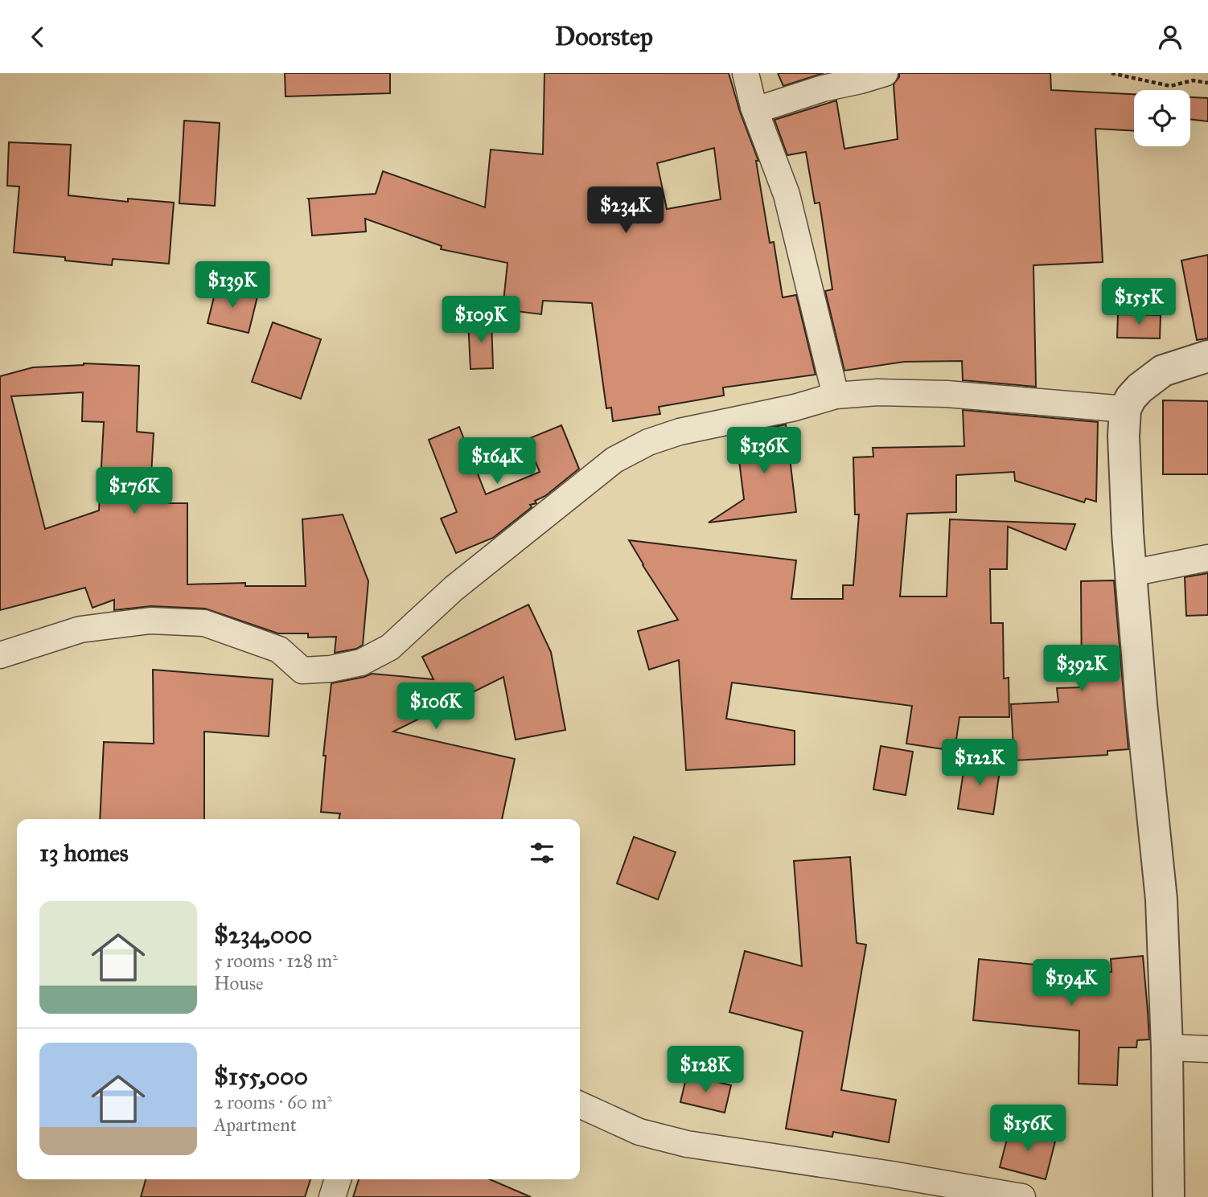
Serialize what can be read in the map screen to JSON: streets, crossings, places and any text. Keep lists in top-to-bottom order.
{
  "page": {
    "header": "Doorstep",
    "price": [
      "$234K",
      "$139K",
      "$155K",
      "$109K",
      "$136K",
      "$164K",
      "$176K",
      "$392K",
      "$106K",
      "$122K",
      "$194K",
      "$128K",
      "$156K"
    ],
    "heading": "13 homes",
    "list": [
      {
        "name": "$234,000",
        "note": "5 rooms · 128 m² · House"
      },
      {
        "name": "$155,000",
        "note": "2 rooms · 60 m² · Apartment"
      }
    ]
  }
}
